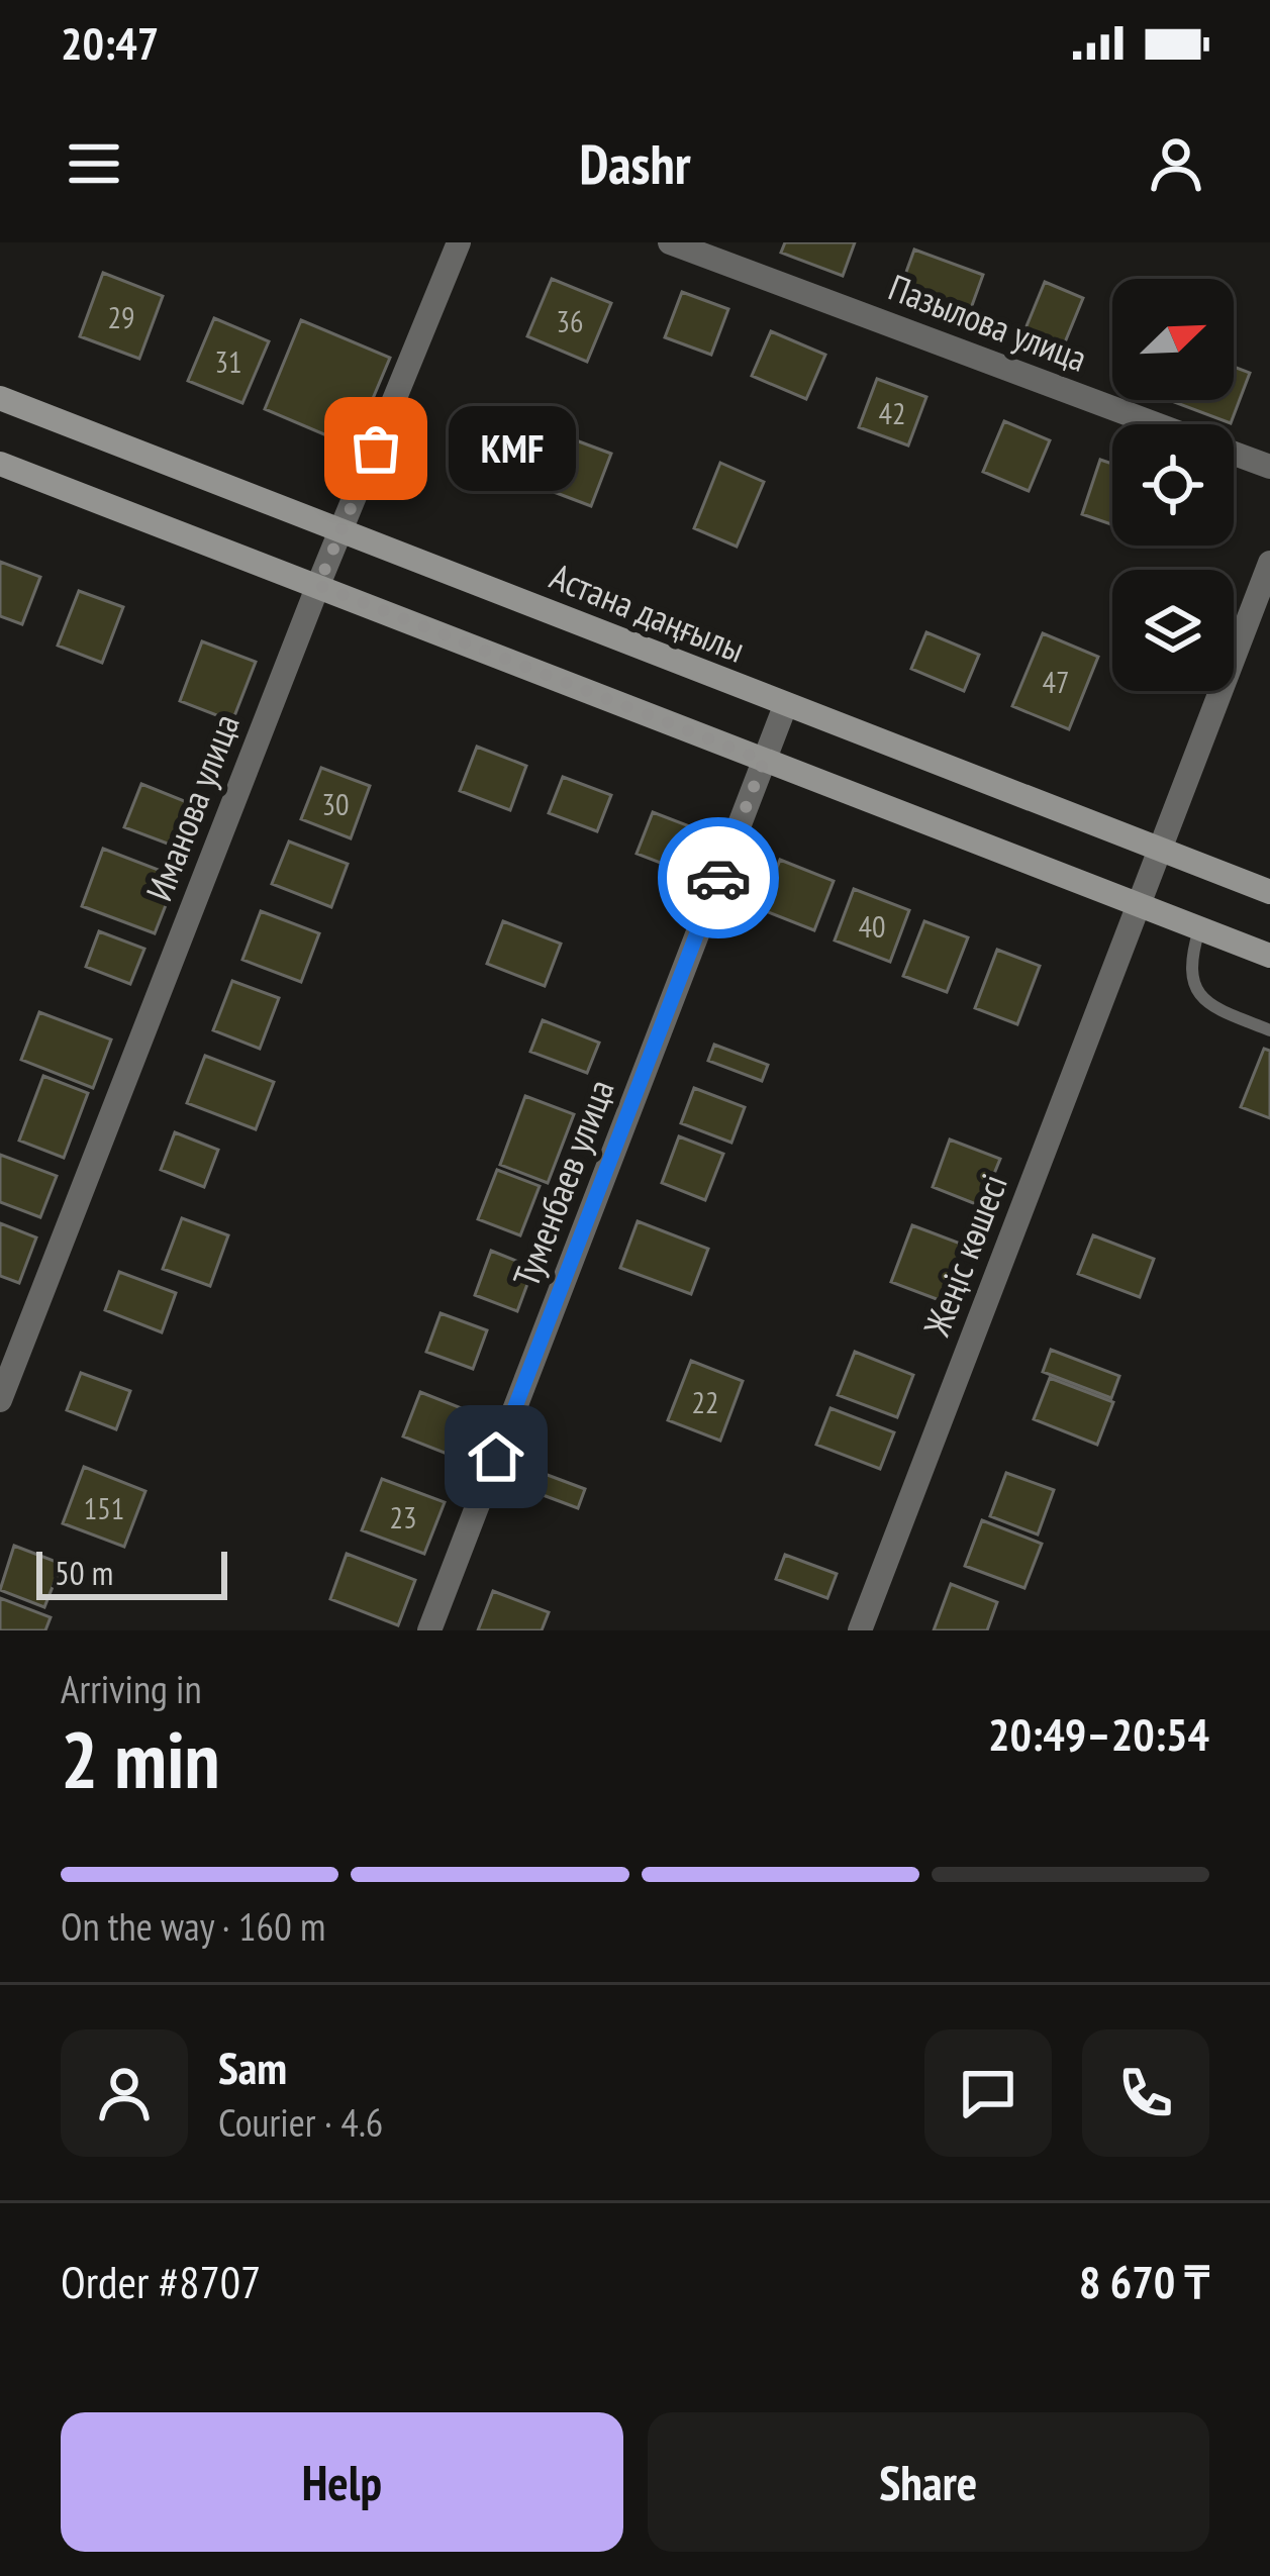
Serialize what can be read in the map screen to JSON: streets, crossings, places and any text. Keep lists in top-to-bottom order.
{
  "streets": {
    "street": [
      "Пазылова улица",
      "Астана даңғылы",
      "Иманова улица",
      "Туменбаев улица",
      "Жеңіс көшесі"
    ]
  },
  "crossings": [
    ["Астана даңғылы", "Иманова улица"],
    ["Астана даңғылы", "Туменбаев улица"],
    ["Астана даңғылы", "Жеңіс көшесі"]
  ],
  "places": ["KMF"],
  "house_numbers": [
    "29",
    "36",
    "31",
    "42",
    "47",
    "30",
    "40",
    "22",
    "151",
    "23"
  ],
  "scale_bar": "50 m",
  "north": "top right",
  "page": {
    "status": "20:47",
    "header": "Dashr",
    "bubble": "KMF",
    "scale": "50 m",
    "heading": ["2 min", "Arriving in", "20:49–20:54"],
    "panel": [
      "Sam",
      "Courier · 4.6",
      "Order #8707",
      "8 670 ₸"
    ],
    "bar": "On the way · 160 m",
    "buttons": ["Help", "Share"]
  }
}
